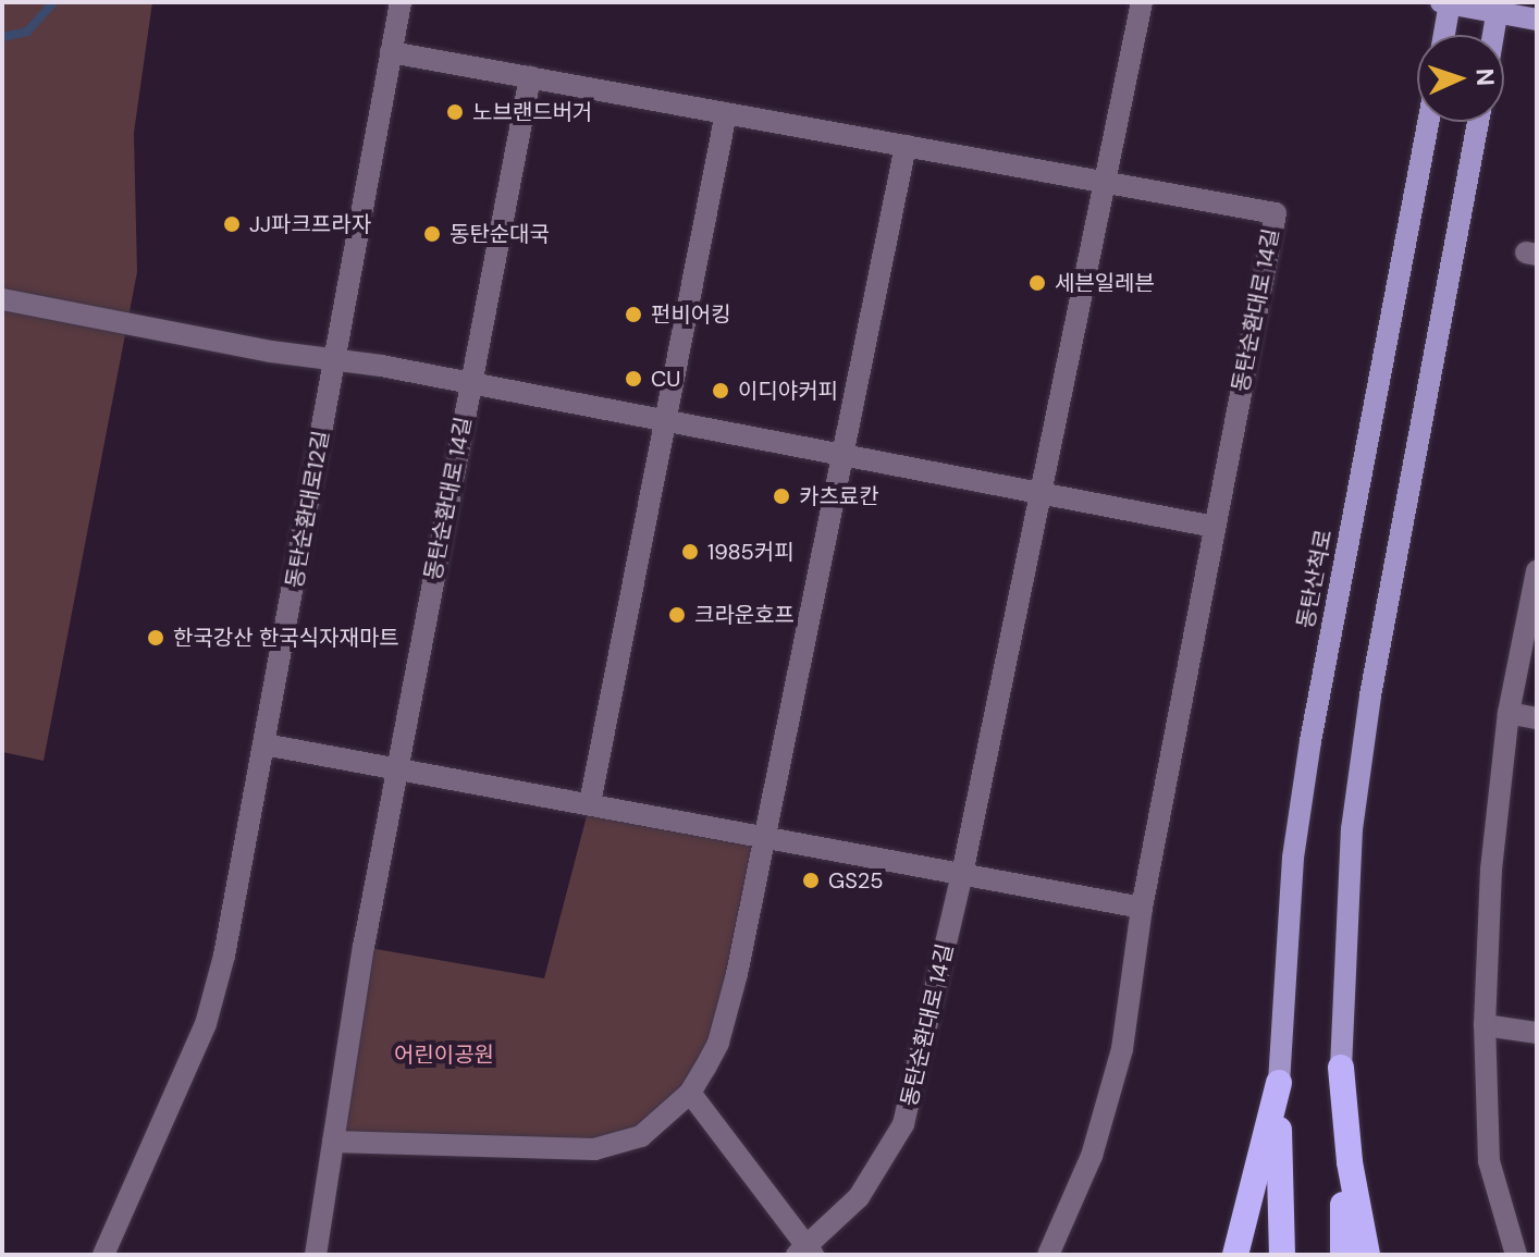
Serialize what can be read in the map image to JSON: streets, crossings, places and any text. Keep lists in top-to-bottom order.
{
  "streets": {
    "main road": ["동탄산척로"],
    "street": ["동탄순환대로 14길", "동탄순환대로12길"]
  },
  "crossings": [
    ["동탄순환대로 14길", "동탄순환대로12길"]
  ],
  "parks": ["어린이공원"],
  "places": [
    "노브랜드버거",
    "JJ파크프라자",
    "동탄순대국",
    "세븐일레븐",
    "펀비어킹",
    "CU",
    "이디야커피",
    "카츠료칸",
    "1985커피",
    "크라운호프",
    "한국강산 한국식자재마트",
    "GS25"
  ],
  "north": "right"
}
